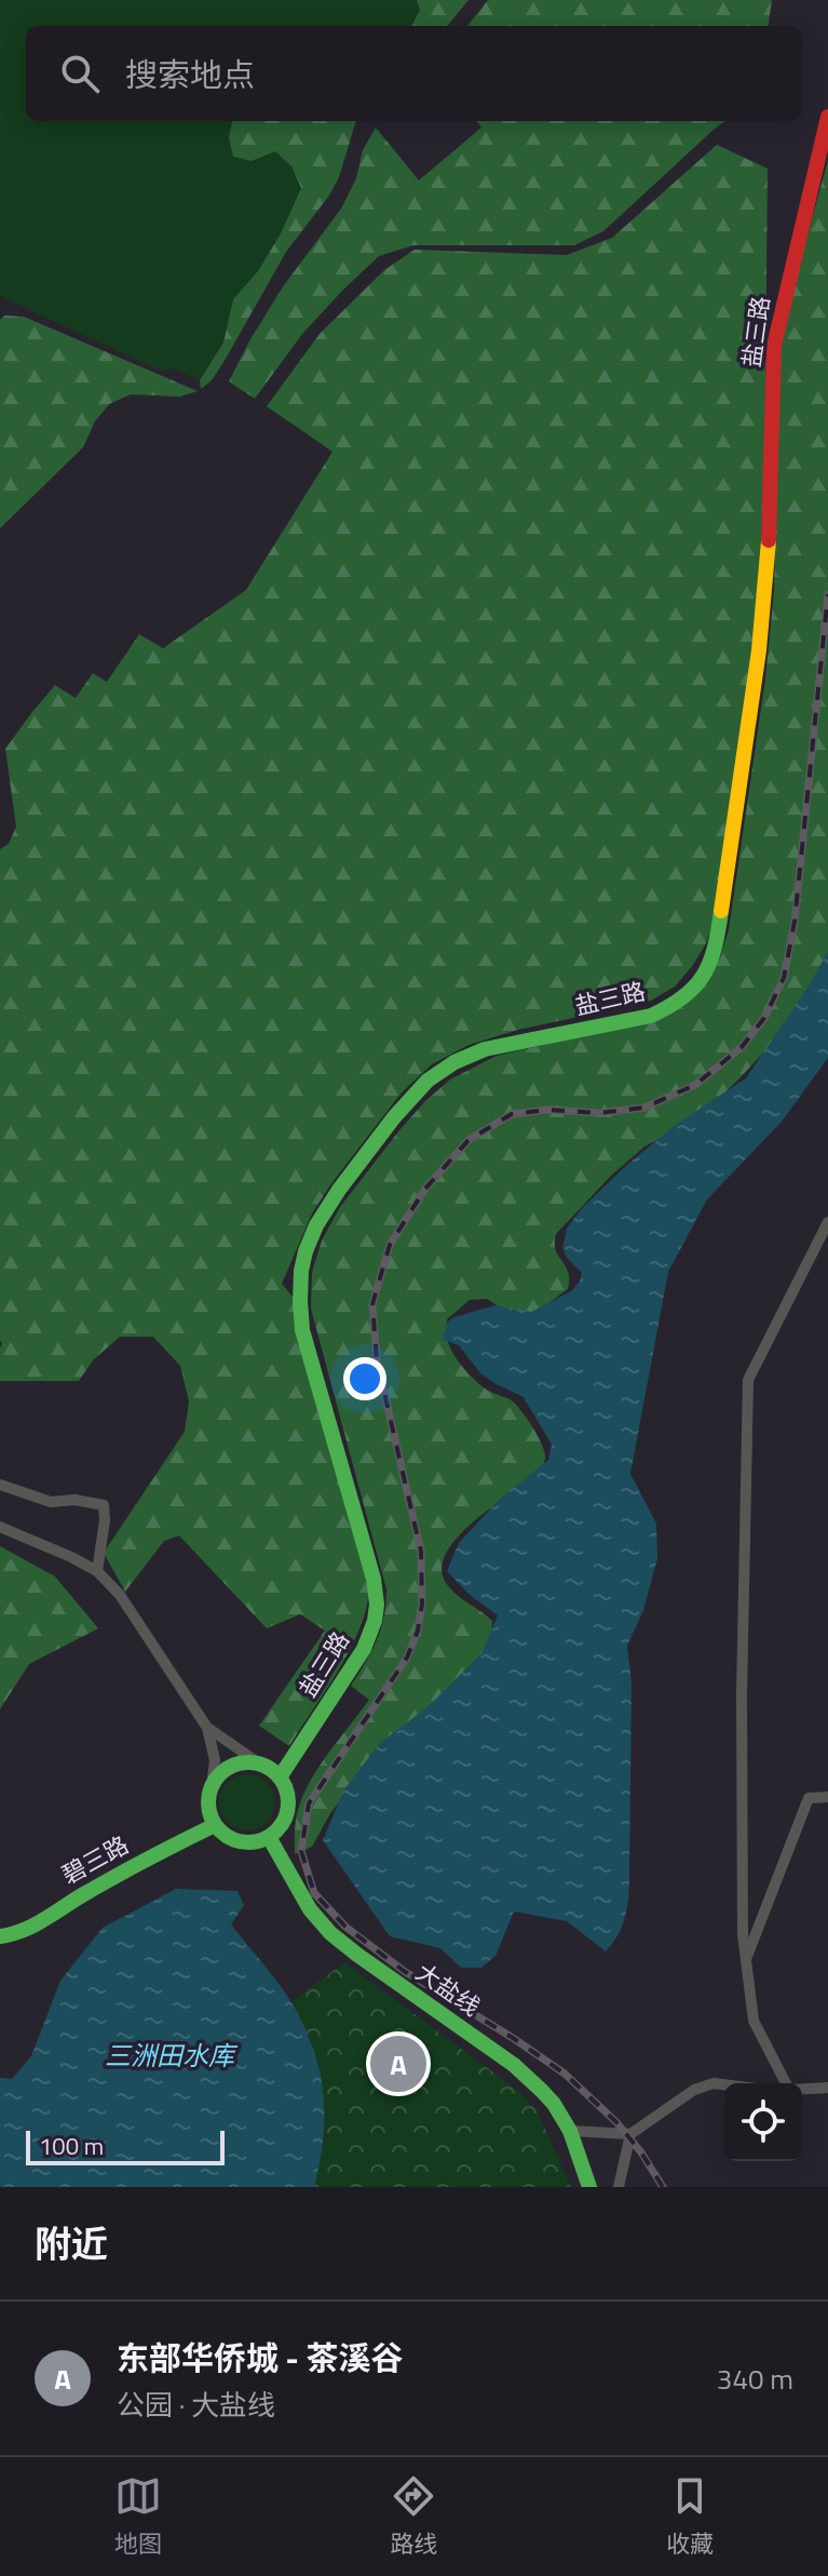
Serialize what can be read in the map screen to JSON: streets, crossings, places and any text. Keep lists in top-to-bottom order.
{
  "streets": {
    "main road": ["盐三路", "碧三路", "大盐线"]
  },
  "crossings": [
    ["盐三路", "碧三路"],
    ["盐三路", "大盐线"],
    ["碧三路", "大盐线"]
  ],
  "water": ["三洲田水库"],
  "scale_bar": "100 m",
  "page": {
    "search": "搜索地点",
    "pins": "A",
    "scale": "100 m",
    "heading": "附近",
    "list": [
      {
        "mark": "A",
        "name": "东部华侨城 - 茶溪谷",
        "note": "公园 · 大盐线",
        "value": "340 m"
      }
    ],
    "nav": ["地图", "路线", "收藏"]
  }
}
